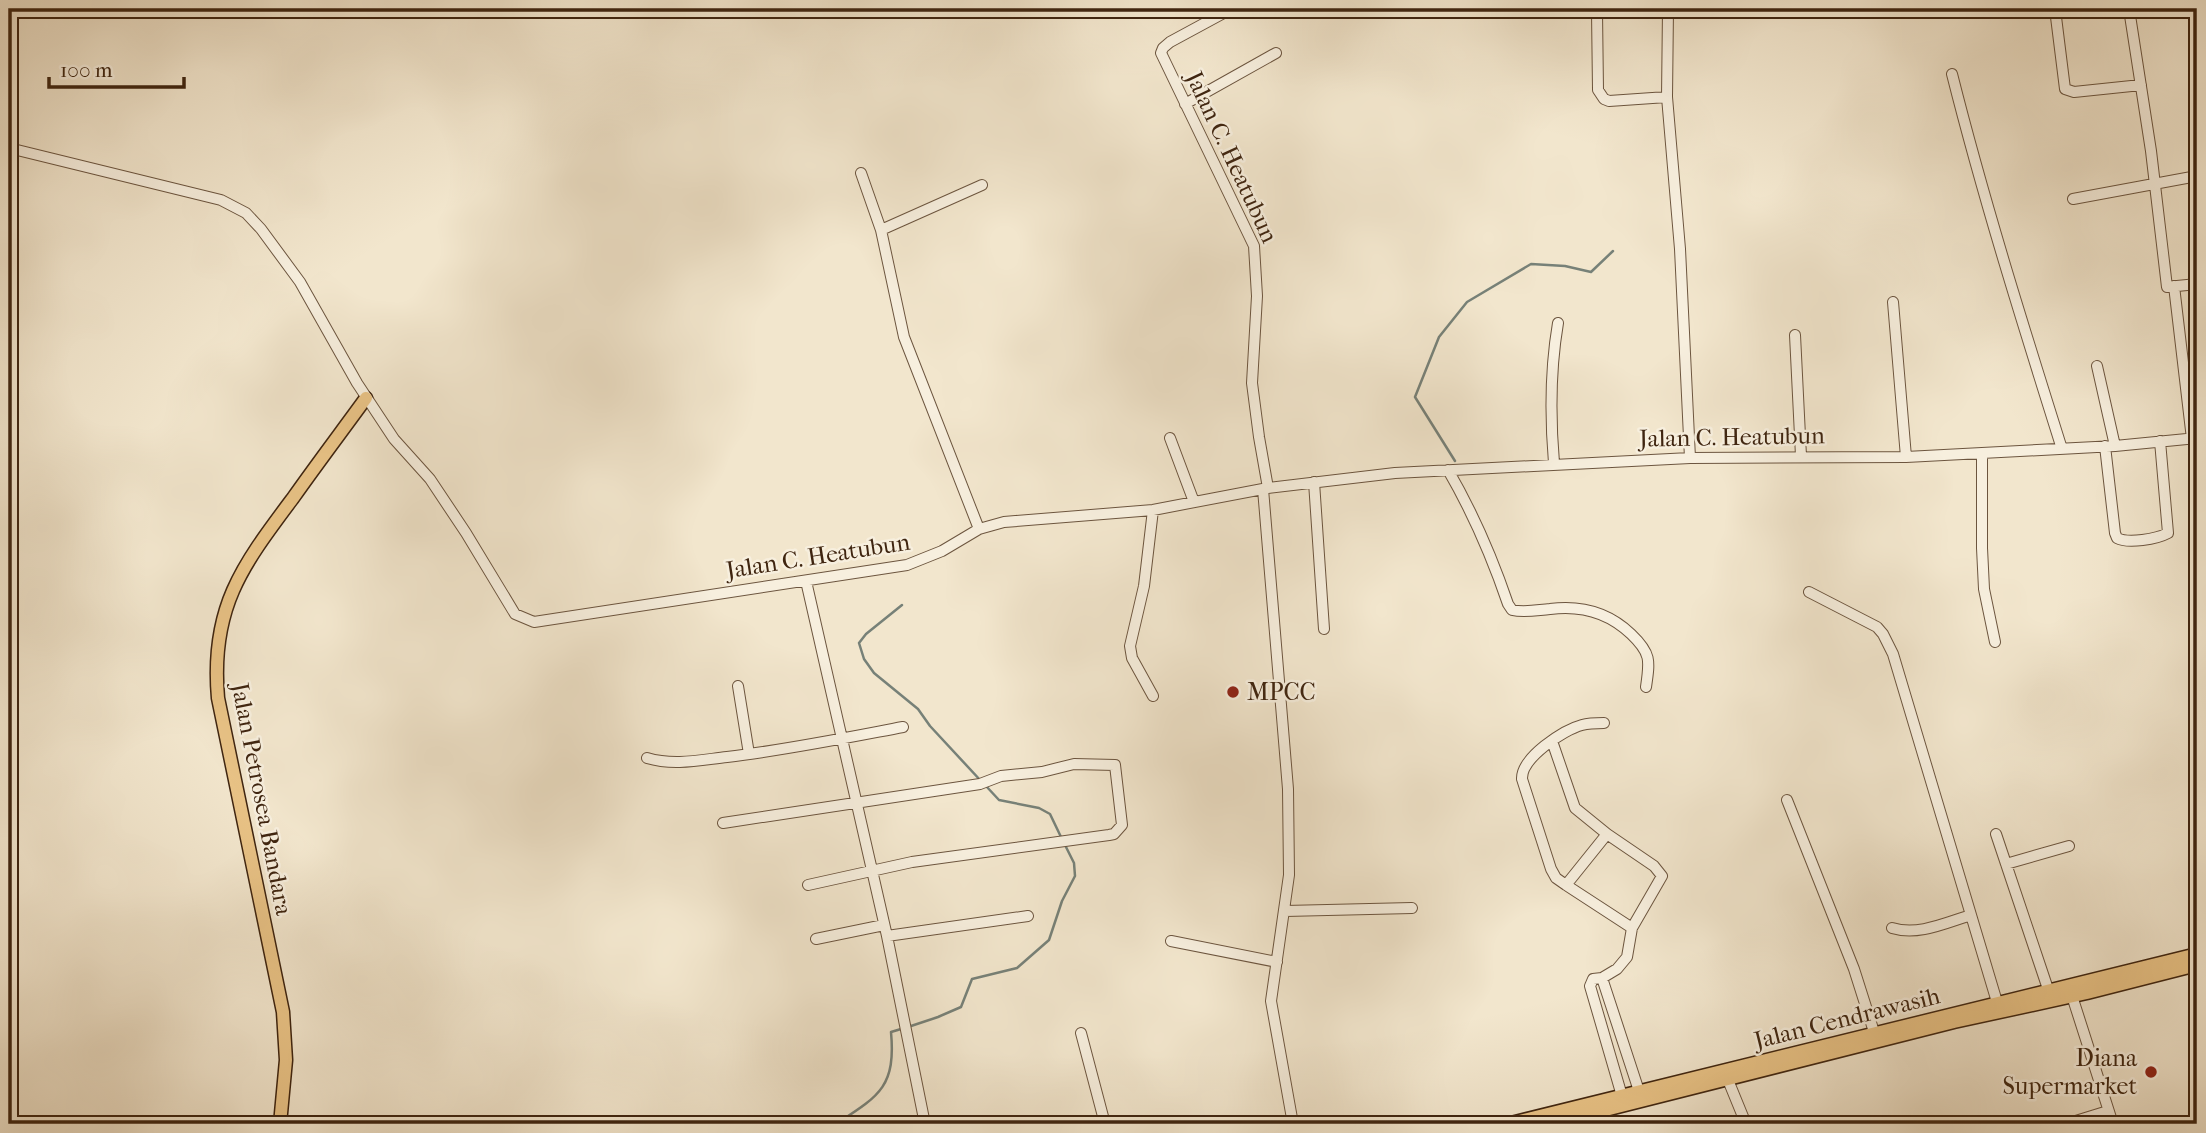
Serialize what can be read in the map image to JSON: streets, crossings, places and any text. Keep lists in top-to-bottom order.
{
  "streets": {
    "main road": ["Jalan Petrosea Bandara", "Jalan Cendrawasih"],
    "street": ["Jalan C. Heatubun"]
  },
  "crossings": [
    ["Jalan C. Heatubun", "Jalan Petrosea Bandara"]
  ],
  "places": ["MPCC", "Diana Supermarket"],
  "scale_bar": "100 m"
}
